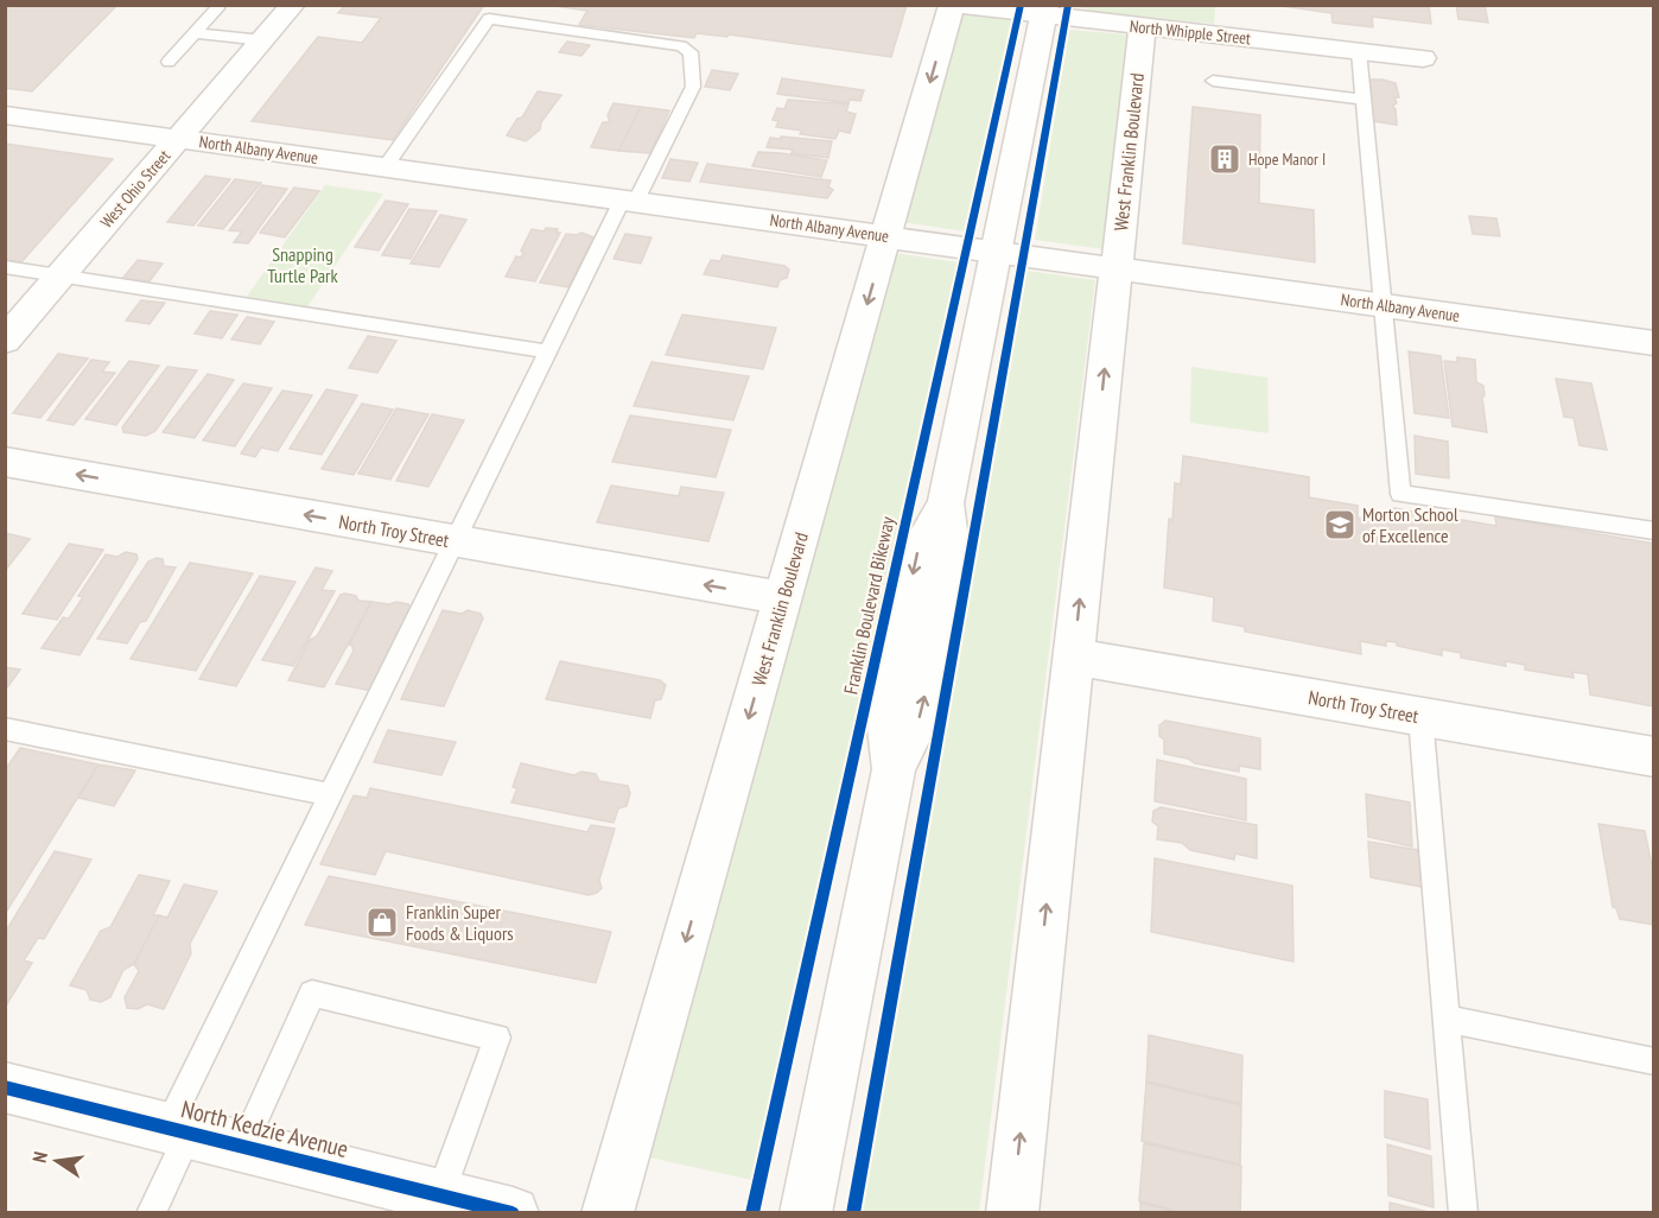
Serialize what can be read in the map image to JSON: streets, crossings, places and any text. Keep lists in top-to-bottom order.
{
  "streets": {
    "street": [
      "North Whipple Street",
      "North Albany Avenue",
      "West Franklin Boulevard",
      "West Ohio Street",
      "North Troy Street",
      "North Kedzie Avenue"
    ],
    "cycle path": ["Franklin Boulevard Bikeway"]
  },
  "crossings": [
    ["North Whipple Street", "West Franklin Boulevard"],
    ["North Albany Avenue", "West Franklin Boulevard"],
    ["North Albany Avenue", "West Ohio Street"],
    ["West Franklin Boulevard", "North Troy Street"]
  ],
  "one_way": ["North Troy Street"],
  "parks": ["Snapping Turtle Park"],
  "places": {
    "building": ["Hope Manor I"],
    "school or university": ["Morton School of Excellence"],
    "shop": ["Franklin Super Foods & Liquors"]
  },
  "north": "left"
}
